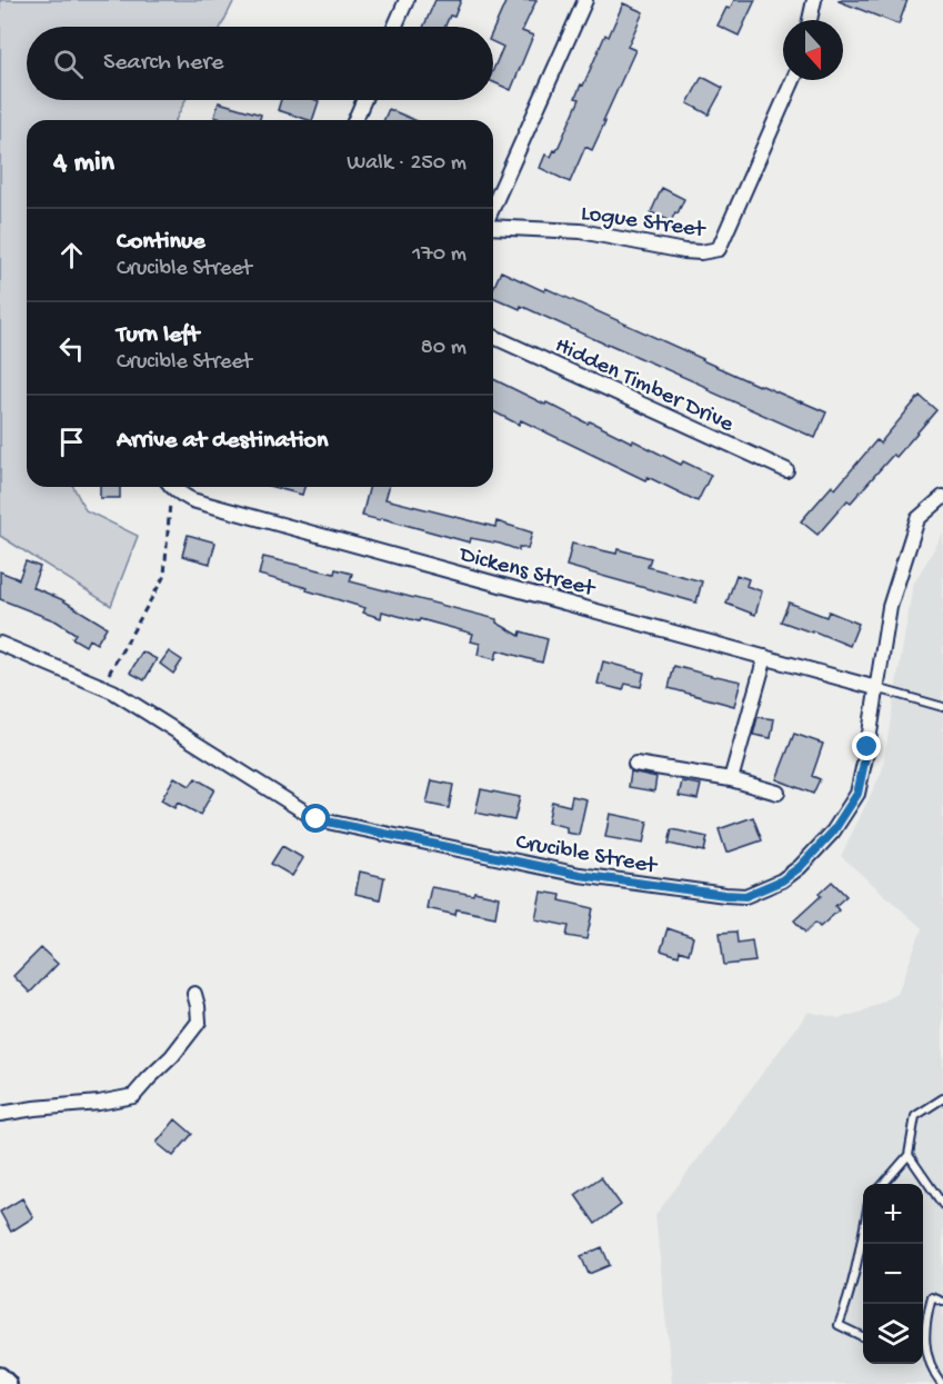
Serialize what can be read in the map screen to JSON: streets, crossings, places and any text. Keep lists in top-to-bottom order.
{
  "streets": {
    "street": [
      "Logue Street",
      "Hidden Timber Drive",
      "Dickens Street",
      "Crucible Street"
    ]
  },
  "crossings": [
    ["Dickens Street", "Crucible Street"]
  ],
  "north": "bottom",
  "page": {
    "search": "Search here",
    "heading": ["4 min", "Walk · 250 m"],
    "list": [
      ["Continue", "Crucible Street", "170 m"],
      ["Turn left", "Crucible Street", "80 m"],
      "Arrive at destination"
    ],
    "map_buttons": ["+", "−"]
  }
}
